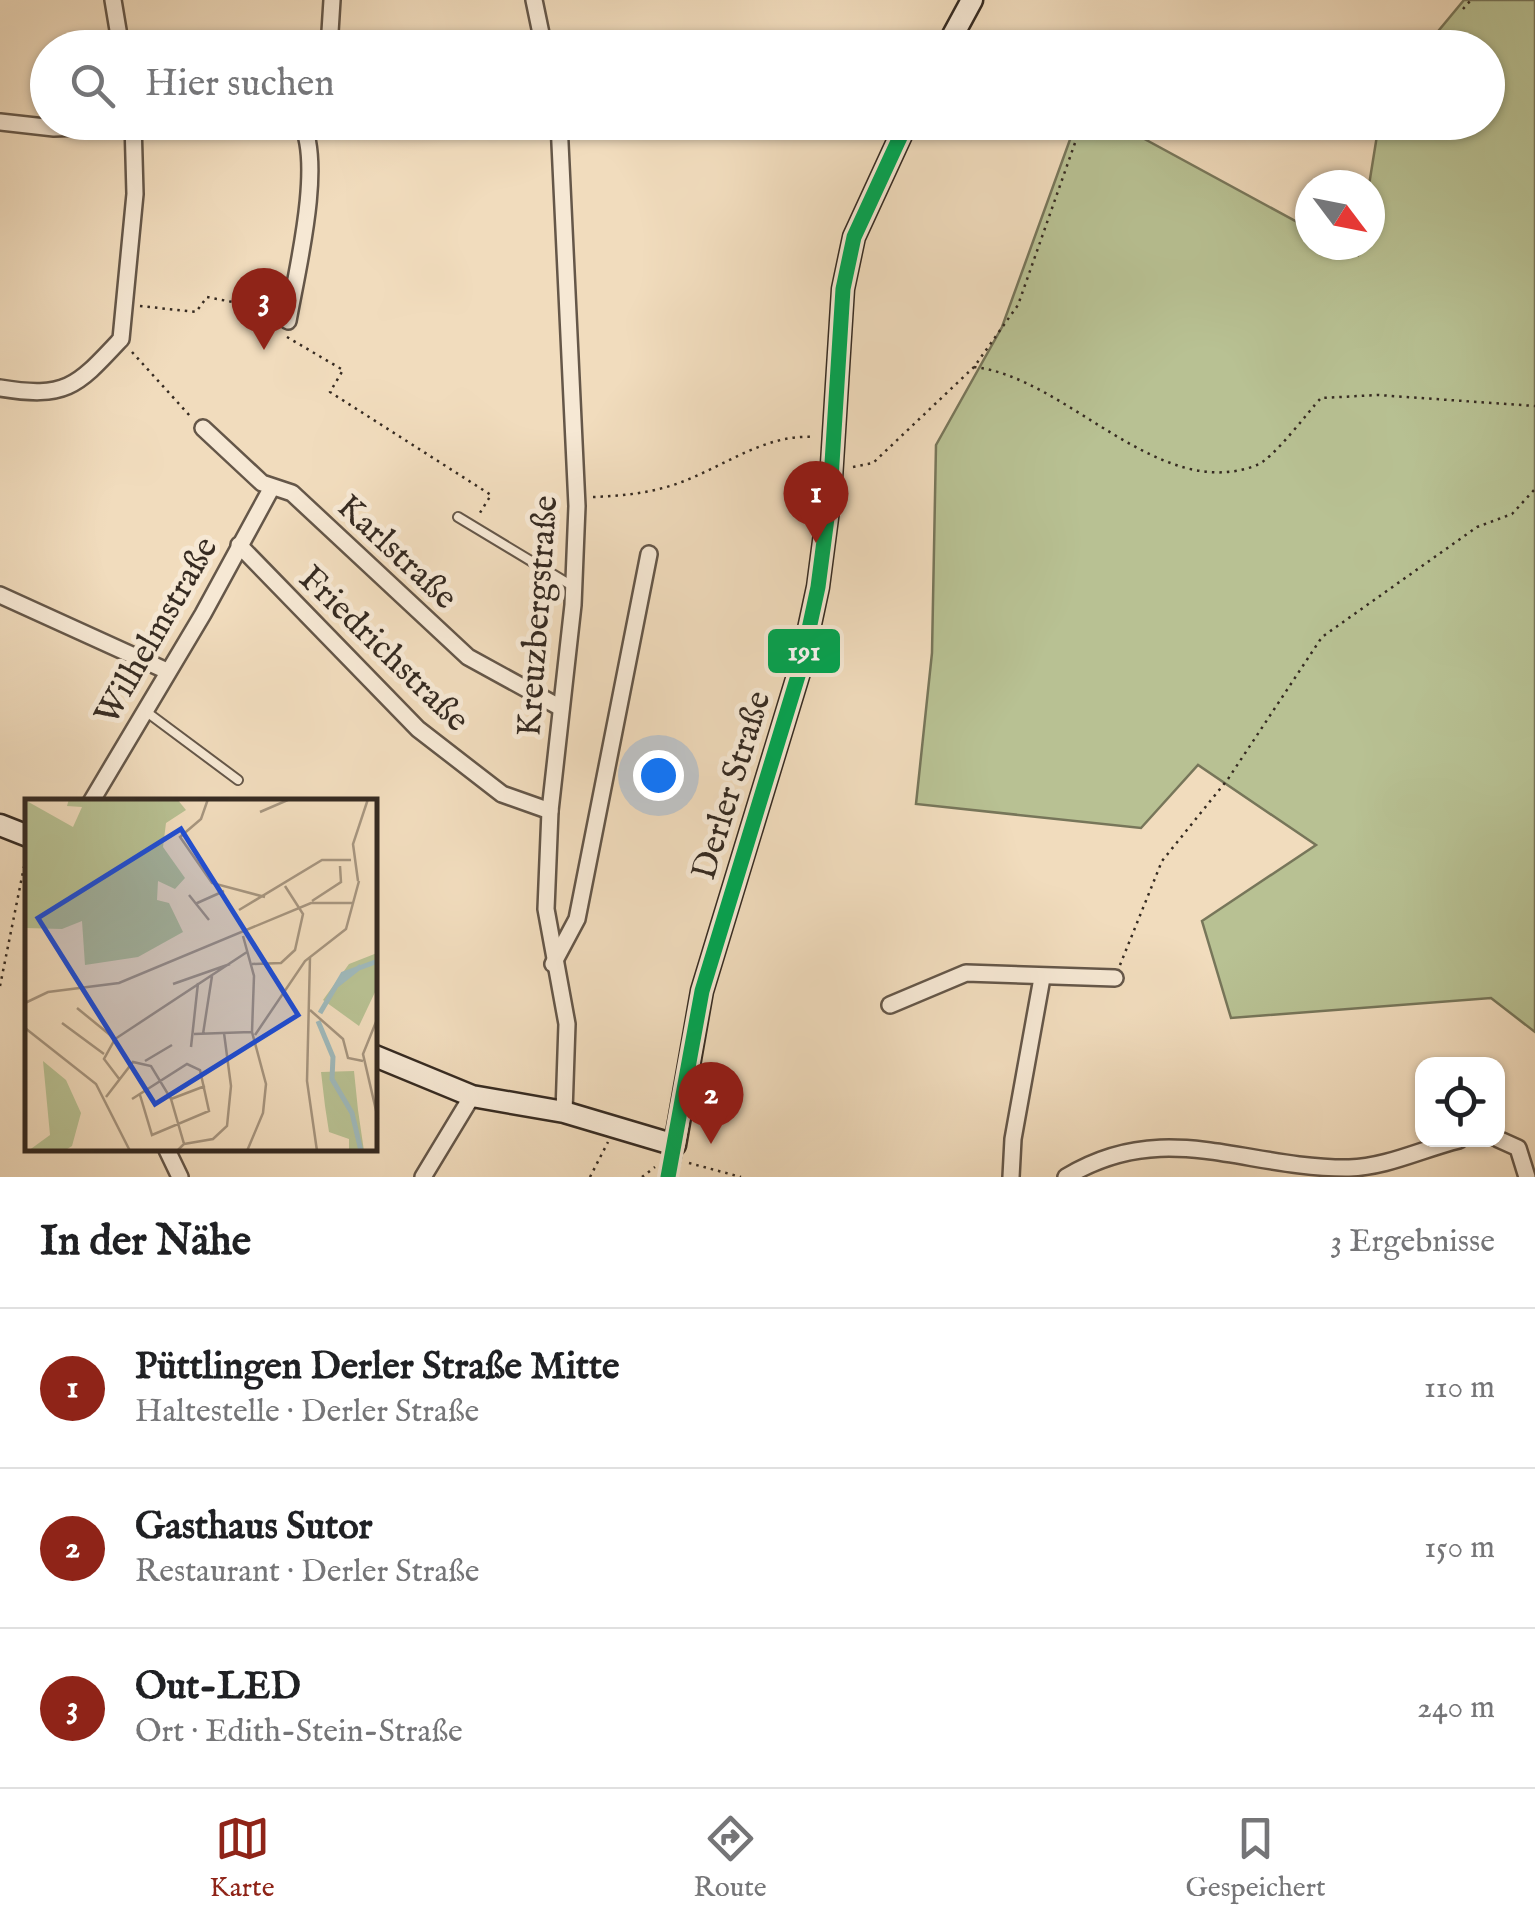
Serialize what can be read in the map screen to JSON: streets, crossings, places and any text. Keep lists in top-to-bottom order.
{
  "streets": {
    "street": [
      "Karlstraße",
      "Kreuzbergstraße",
      "Wilhelmstraße",
      "Friedrichstraße",
      "Derler Straße"
    ]
  },
  "crossings": [
    ["Karlstraße", "Kreuzbergstraße"],
    ["Karlstraße", "Wilhelmstraße"],
    ["Kreuzbergstraße", "Friedrichstraße"],
    ["Wilhelmstraße", "Friedrichstraße"]
  ],
  "lines": ["transit line 191"],
  "north": "bottom right",
  "page": {
    "search": "Hier suchen",
    "pins": ["3", "1", "2"],
    "heading": ["In der Nähe", "3 Ergebnisse"],
    "list": [
      {
        "mark": "1",
        "name": "Püttlingen Derler Straße Mitte",
        "note": "Haltestelle · Derler Straße",
        "value": "110 m"
      },
      {
        "mark": "2",
        "name": "Gasthaus Sutor",
        "note": "Restaurant · Derler Straße",
        "value": "150 m"
      },
      {
        "mark": "3",
        "name": "Out-LED",
        "note": "Ort · Edith-Stein-Straße",
        "value": "240 m"
      }
    ],
    "nav": ["Karte", "Route", "Gespeichert"]
  }
}
